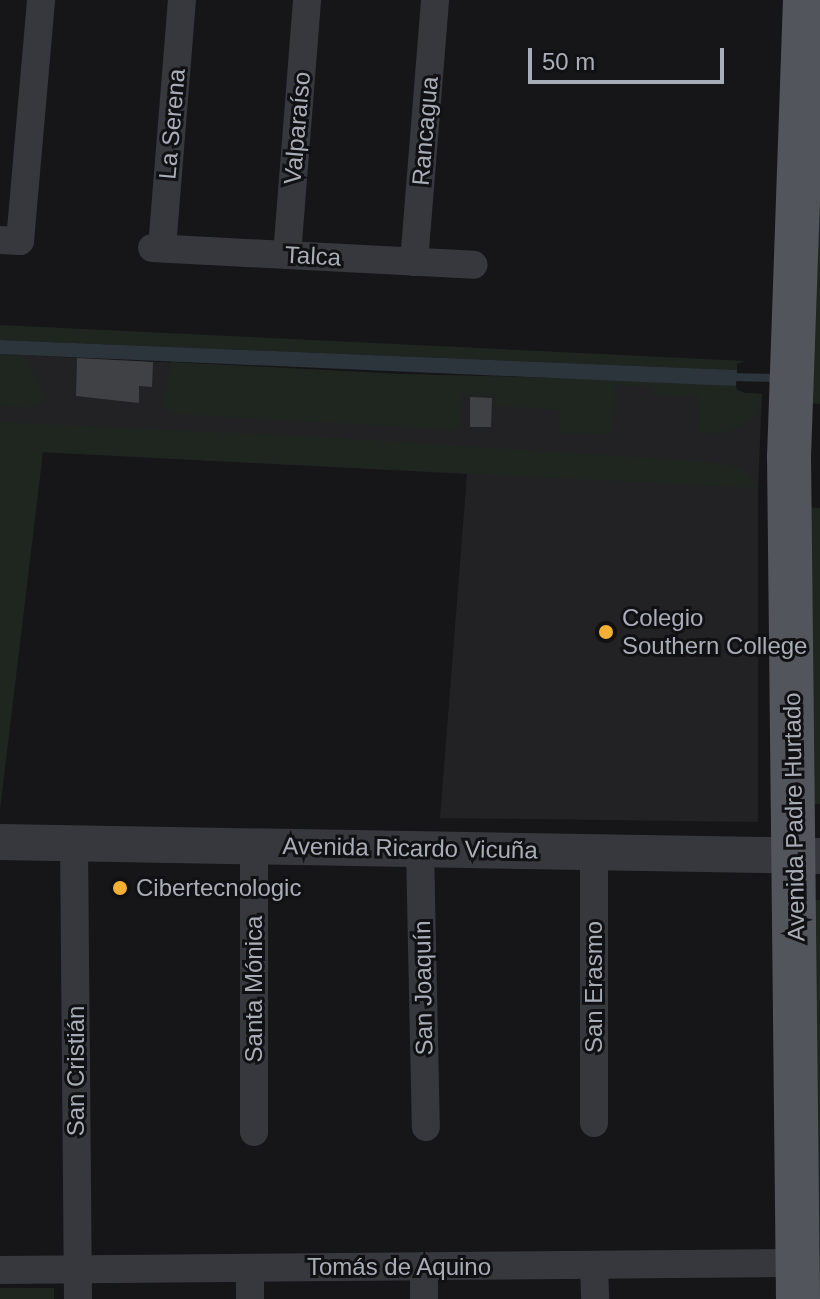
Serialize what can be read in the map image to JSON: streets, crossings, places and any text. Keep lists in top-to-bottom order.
{
  "streets": {
    "main road": ["Avenida Padre Hurtado"],
    "street": [
      "La Serena",
      "Valparaíso",
      "Rancagua",
      "Talca",
      "Avenida Ricardo Vicuña",
      "San Erasmo",
      "San Joaquín",
      "Santa Mónica",
      "San Cristián",
      "Tomás de Aquino"
    ]
  },
  "crossings": [
    ["La Serena", "Talca"],
    ["Valparaíso", "Talca"],
    ["Rancagua", "Talca"],
    ["Avenida Padre Hurtado", "Avenida Ricardo Vicuña"],
    ["Avenida Padre Hurtado", "Tomás de Aquino"],
    ["Avenida Ricardo Vicuña", "San Erasmo"],
    ["Avenida Ricardo Vicuña", "San Joaquín"],
    ["Avenida Ricardo Vicuña", "Santa Mónica"],
    ["Avenida Ricardo Vicuña", "San Cristián"],
    ["San Cristián", "Tomás de Aquino"]
  ],
  "places": ["Colegio Southern College", "Cibertecnologic"],
  "scale_bar": "50 m"
}
